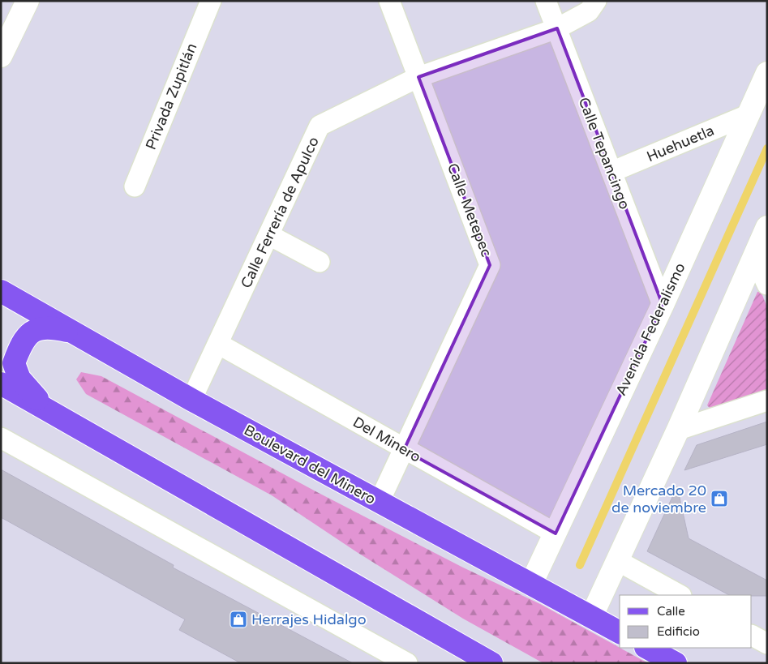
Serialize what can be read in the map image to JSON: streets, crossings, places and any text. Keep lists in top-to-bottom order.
{
  "streets": {
    "main road": ["Avenida Federalismo", "Boulevard del Minero"],
    "street": [
      "Privada Zupitlán",
      "Huehuetla",
      "Calle Tepancingo",
      "Calle Metepec",
      "Calle Ferrería de Apulco",
      "Del Minero"
    ]
  },
  "crossings": [
    ["Huehuetla", "Calle Tepancingo"],
    ["Huehuetla", "Avenida Federalismo"],
    ["Calle Tepancingo", "Calle Ferrería de Apulco"],
    ["Calle Tepancingo", "Avenida Federalismo"],
    ["Calle Metepec", "Calle Ferrería de Apulco"],
    ["Calle Metepec", "Del Minero"],
    ["Calle Metepec", "Boulevard del Minero"],
    ["Calle Ferrería de Apulco", "Del Minero"],
    ["Calle Ferrería de Apulco", "Boulevard del Minero"],
    ["Avenida Federalismo", "Del Minero"],
    ["Avenida Federalismo", "Boulevard del Minero"]
  ],
  "places": {
    "shop": ["Mercado 20 de noviembre", "Herrajes Hidalgo"]
  },
  "legend": ["Calle", "Edificio"]
}
